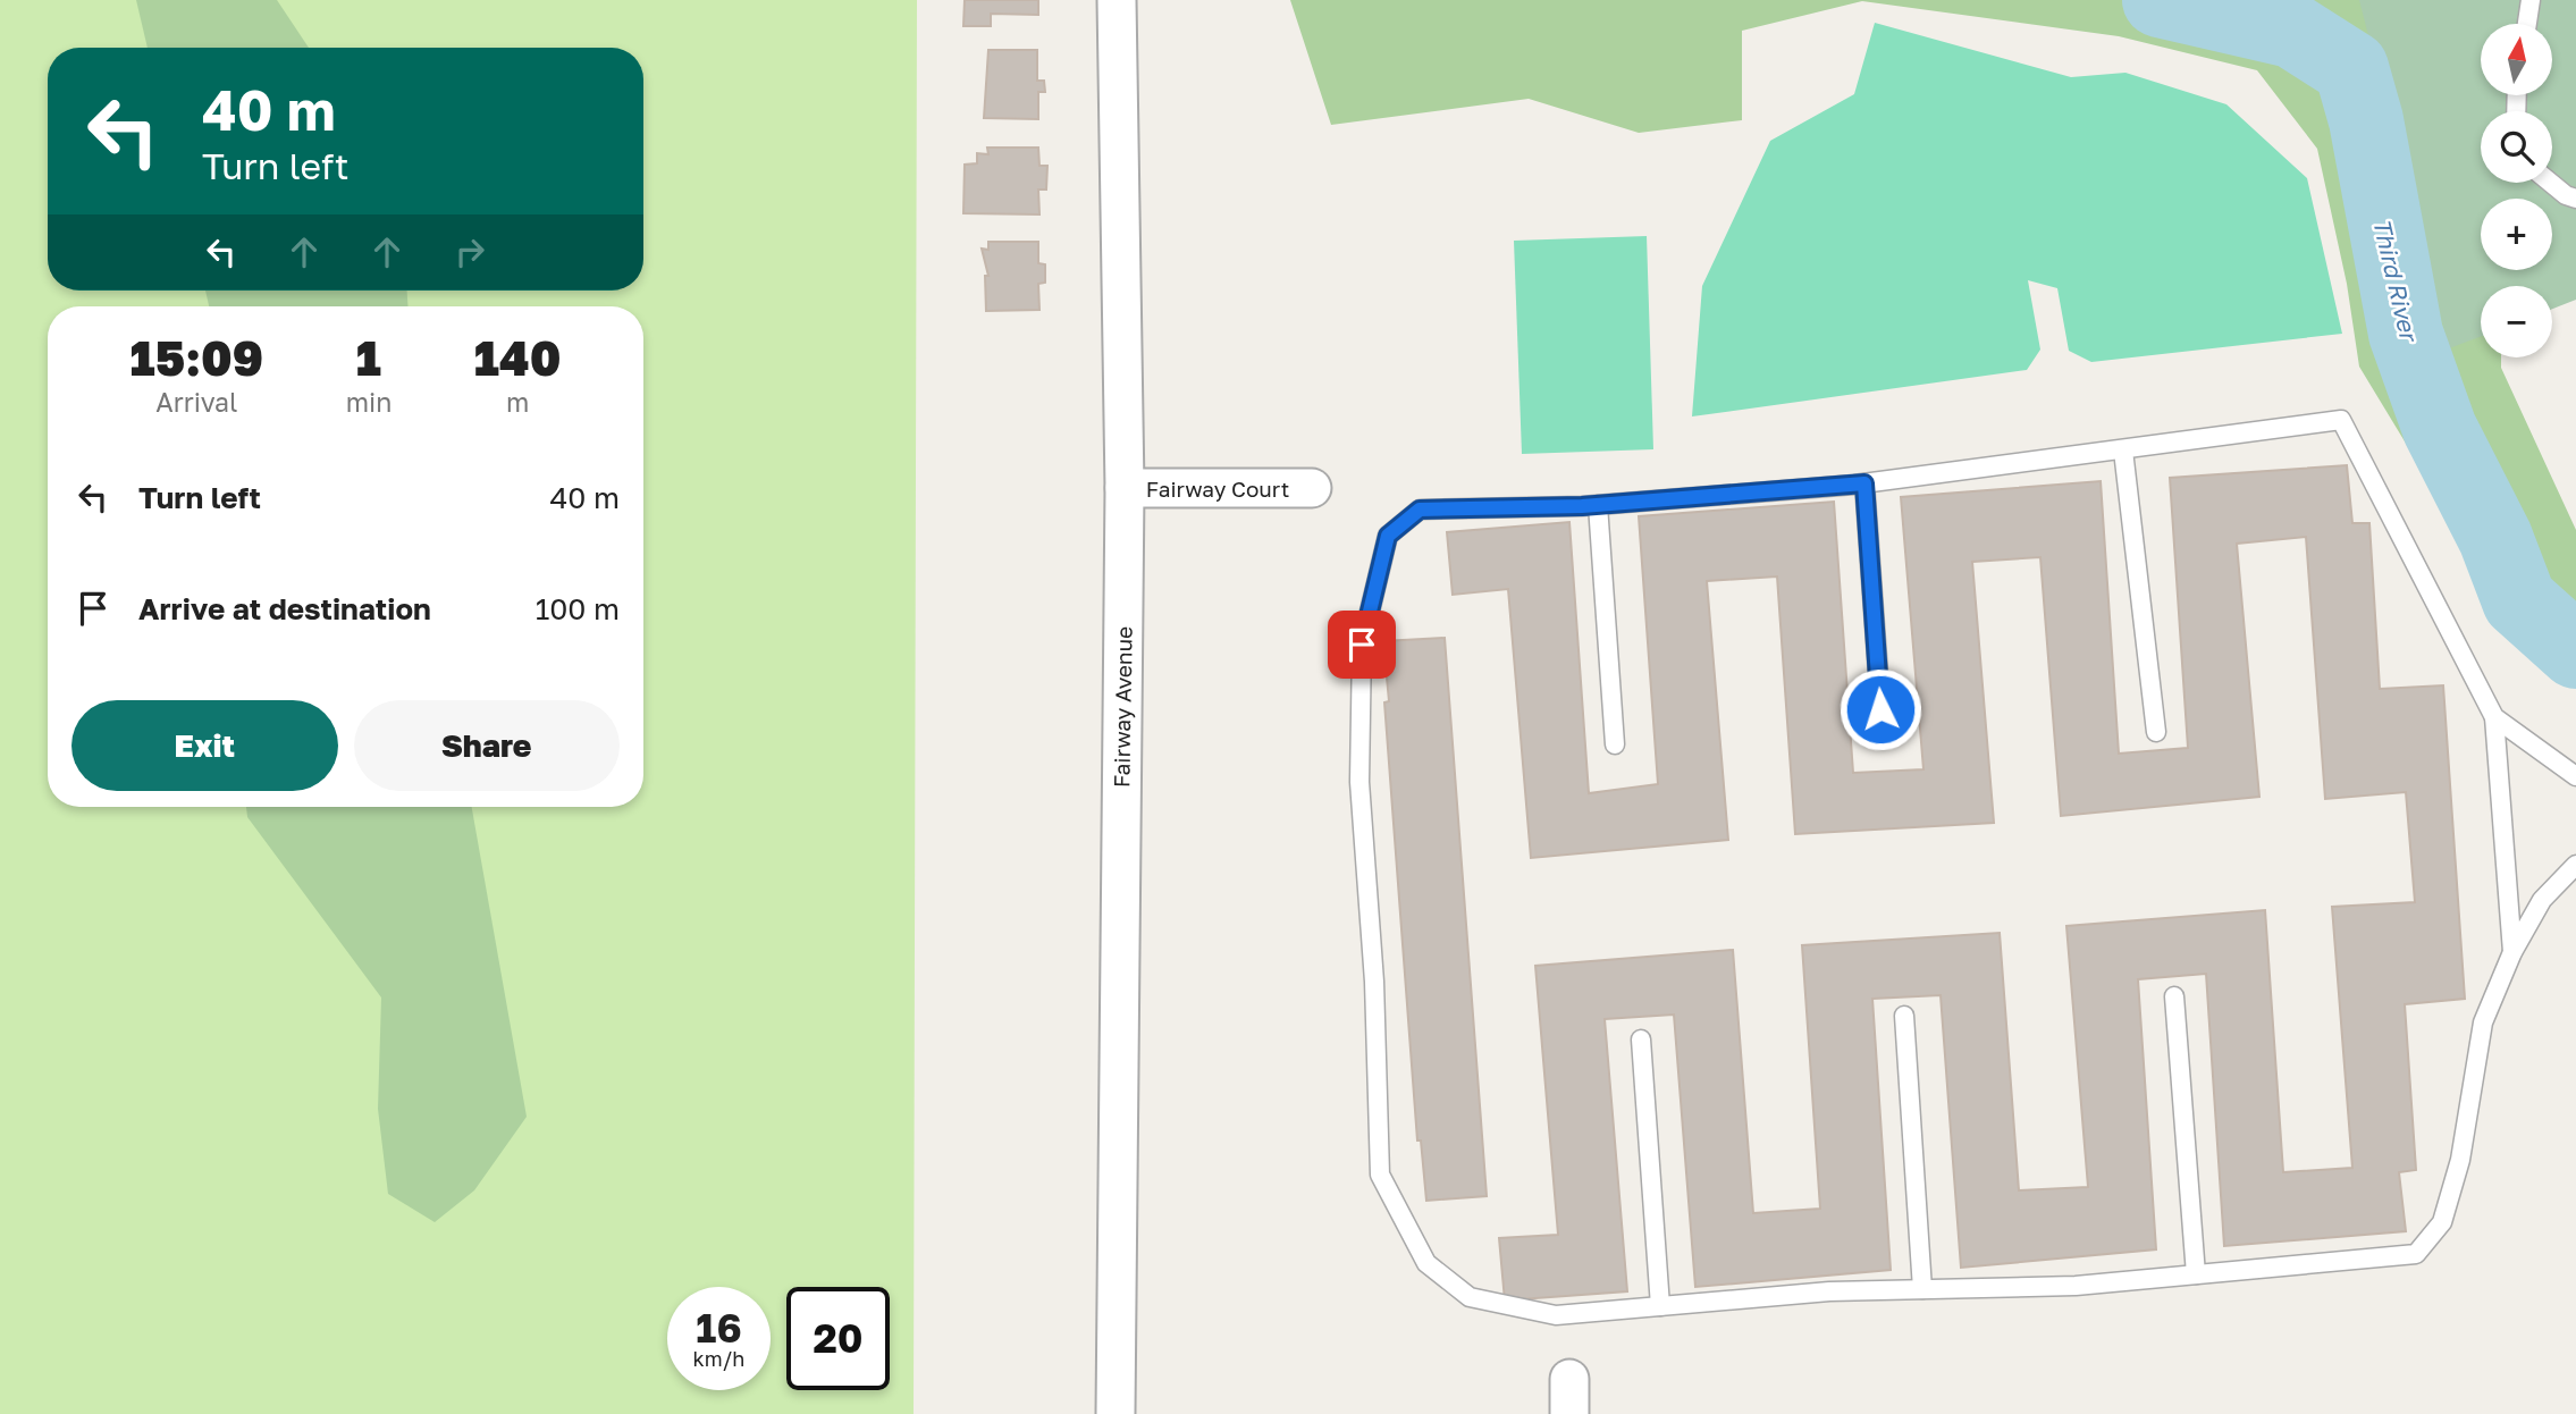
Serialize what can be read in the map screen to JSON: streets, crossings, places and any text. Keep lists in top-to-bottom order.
{
  "streets": {
    "street": ["Fairway Court", "Fairway Avenue"]
  },
  "crossings": [
    ["Fairway Court", "Fairway Avenue"]
  ],
  "water": ["Third River"],
  "north": "top",
  "page": {
    "map_buttons": ["+", "−"],
    "turn": ["40 m", "Turn left"],
    "eta": [
      "15:09",
      "Arrival",
      "1",
      "min",
      "140",
      "m"
    ],
    "list": [
      {
        "name": "Turn left",
        "value": "40 m"
      },
      {
        "name": "Arrive at destination",
        "value": "100 m"
      }
    ],
    "buttons": ["Exit", "Share"],
    "speed": "16 km/h",
    "limit": "20"
  }
}
